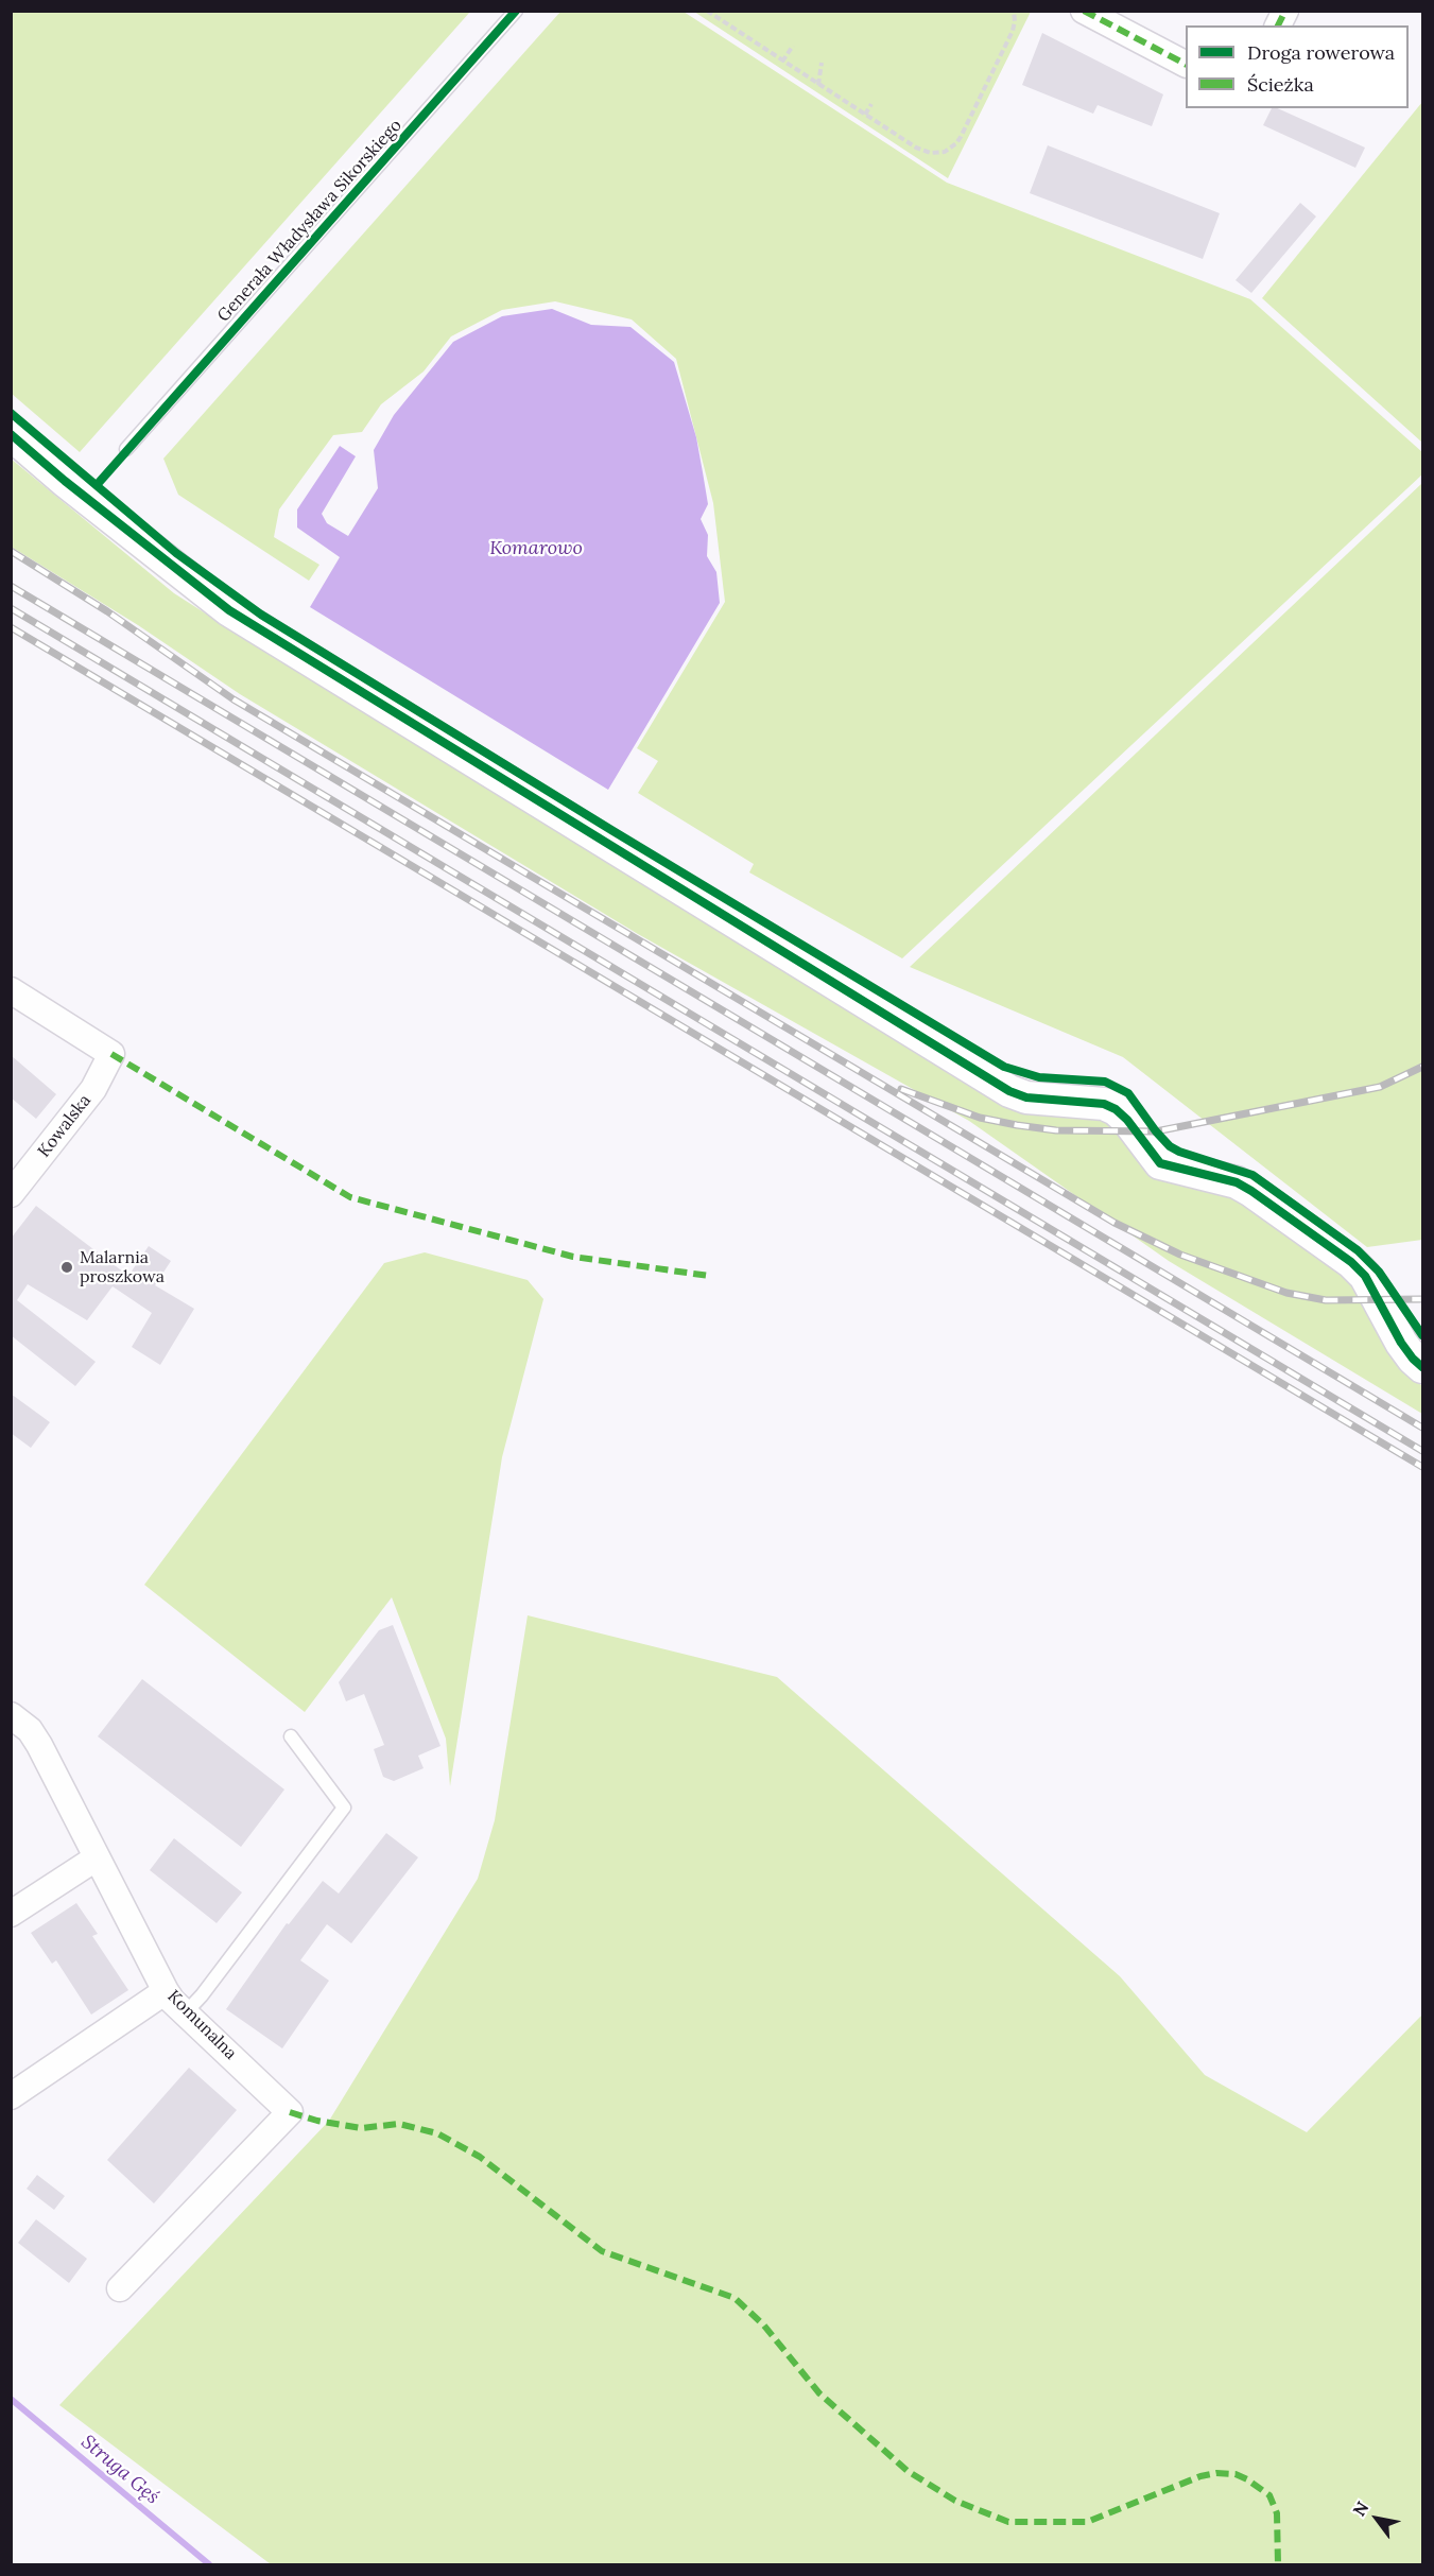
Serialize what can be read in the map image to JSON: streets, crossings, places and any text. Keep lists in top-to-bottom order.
{
  "streets": {
    "street": ["Kowalska", "Komunalna"],
    "lane": ["Generała Władysława Sikorskiego"]
  },
  "water": ["Komarowo", "Struga Gęś"],
  "places": ["Malarnia proszkowa"],
  "legend": ["Droga rowerowa", "Ścieżka"],
  "north": "top left"
}
